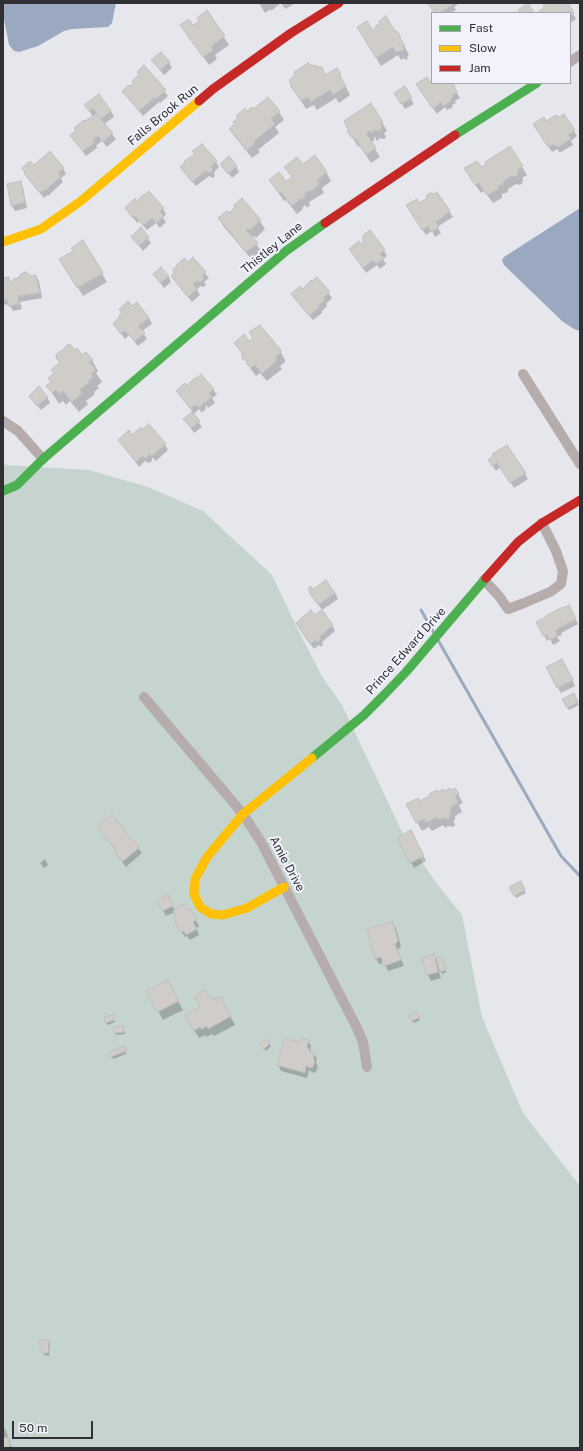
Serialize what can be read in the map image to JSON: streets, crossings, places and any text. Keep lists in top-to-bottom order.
{
  "streets": {
    "street": [
      "Falls Brook Run",
      "Thistley Lane",
      "Prince Edward Drive",
      "Amie Drive"
    ]
  },
  "crossings": [
    ["Prince Edward Drive", "Amie Drive"]
  ],
  "legend": ["Fast", "Slow", "Jam"],
  "scale_bar": "50 m"
}
